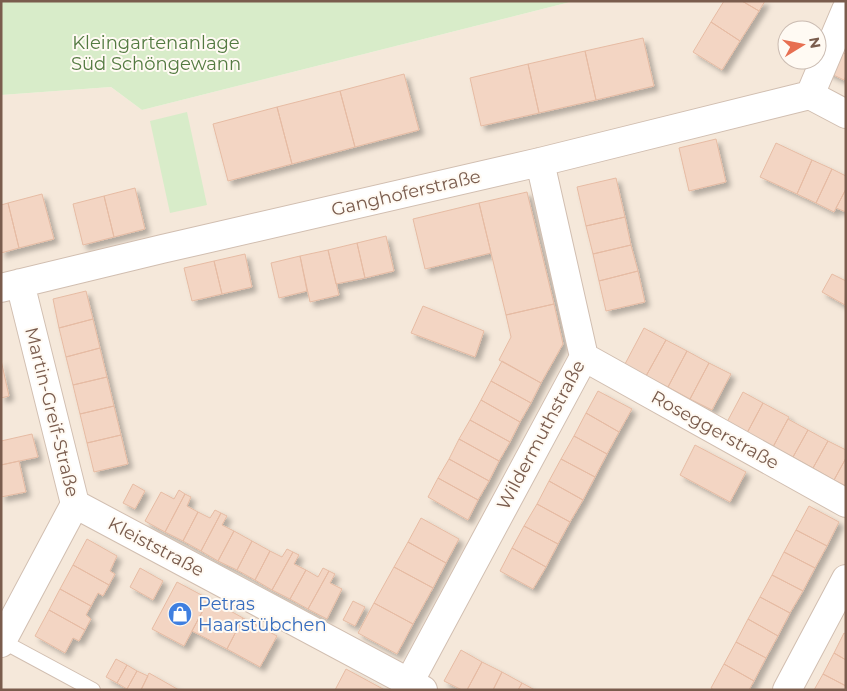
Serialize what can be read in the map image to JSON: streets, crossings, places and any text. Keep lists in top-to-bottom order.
{
  "streets": {
    "street": [
      "Ganghoferstraße",
      "Martin-Greif-Straße",
      "Roseggerstraße",
      "Wildermuthstraße",
      "Kleiststraße"
    ]
  },
  "crossings": [
    ["Ganghoferstraße", "Martin-Greif-Straße"],
    ["Ganghoferstraße", "Wildermuthstraße"],
    ["Martin-Greif-Straße", "Kleiststraße"],
    ["Roseggerstraße", "Wildermuthstraße"],
    ["Wildermuthstraße", "Kleiststraße"]
  ],
  "parks": ["Kleingartenanlage Süd Schöngewann"],
  "places": {
    "shop": ["Petras Haarstübchen"]
  },
  "north": "right"
}
